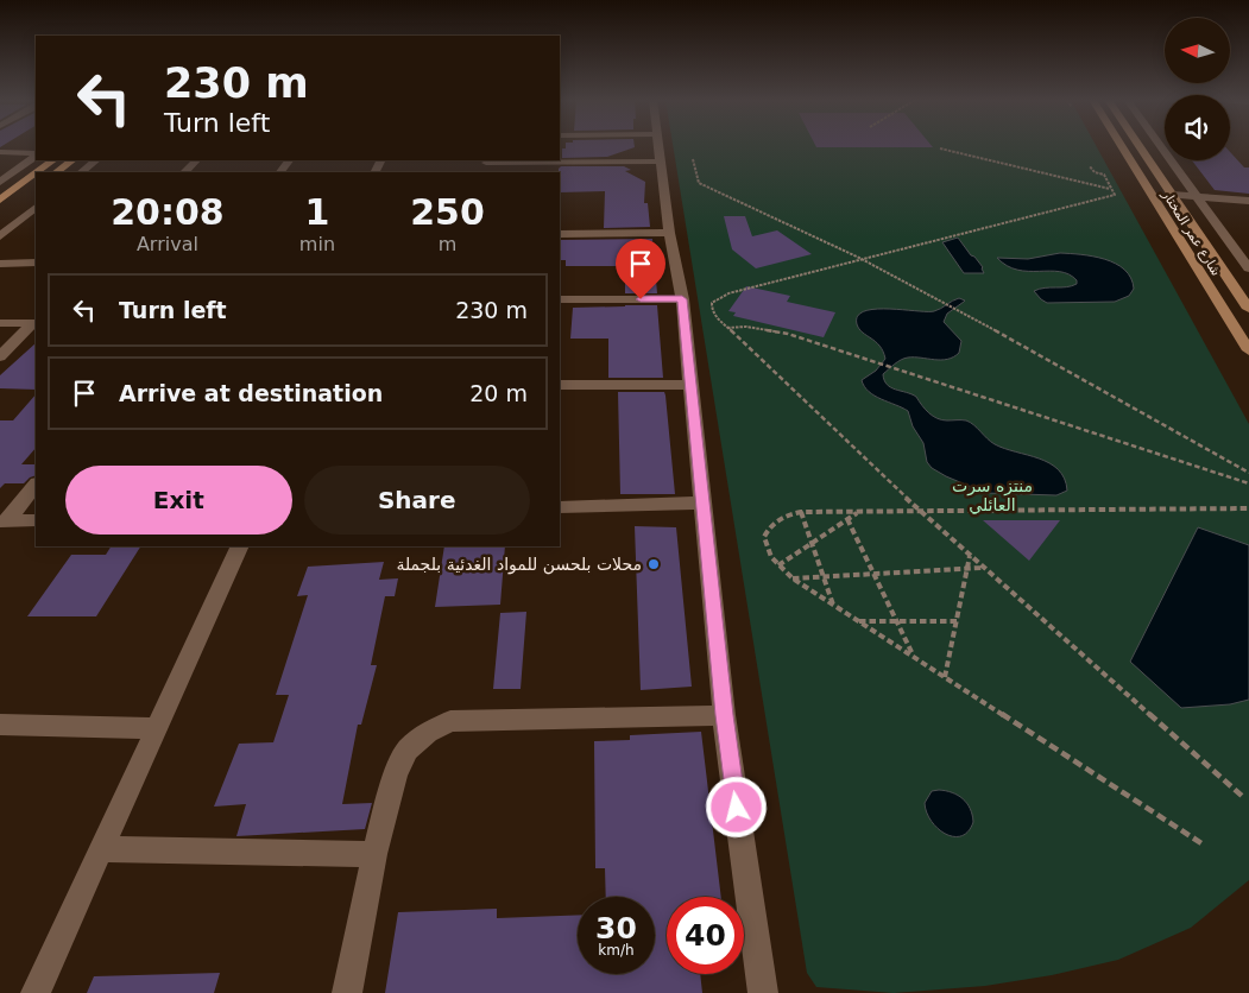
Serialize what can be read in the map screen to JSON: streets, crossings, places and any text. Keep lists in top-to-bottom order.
{
  "streets": {
    "main road": ["شارع عمر المختار"]
  },
  "parks": ["منتزه سرت العائلي"],
  "places": ["محلات بلحسن للمواد الغدئية بلجملة"],
  "north": "left",
  "page": {
    "turn": ["230 m", "Turn left"],
    "eta": [
      "20:08",
      "Arrival",
      "1",
      "min",
      "250",
      "m"
    ],
    "list": [
      {
        "name": "Turn left",
        "value": "230 m"
      },
      {
        "name": "Arrive at destination",
        "value": "20 m"
      }
    ],
    "buttons": ["Exit", "Share"],
    "speed": "30 km/h",
    "limit": "40"
  }
}
